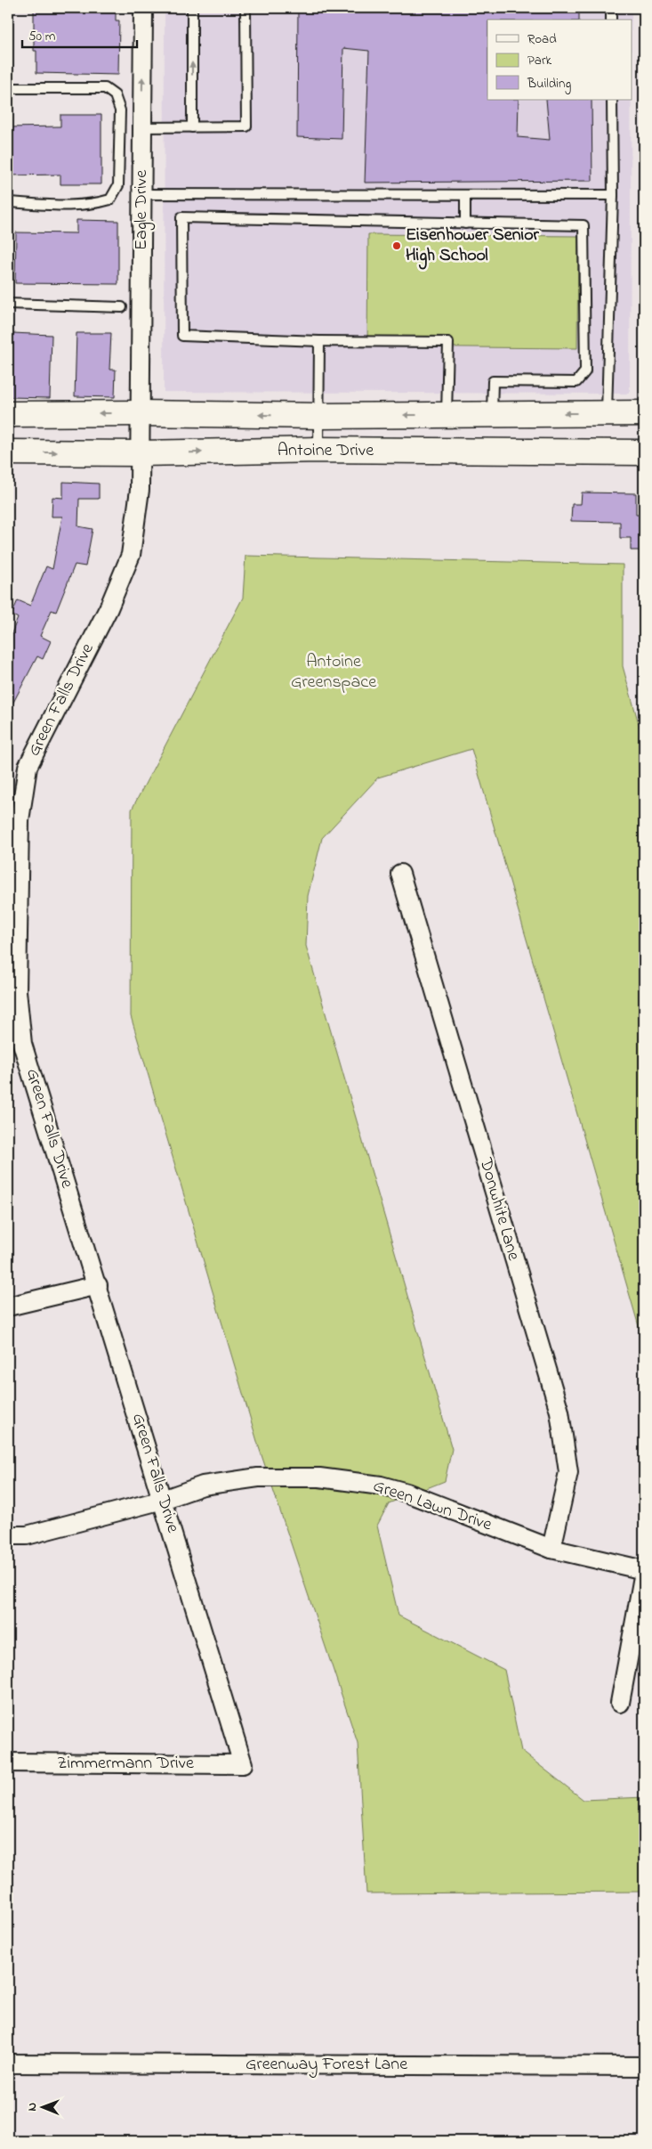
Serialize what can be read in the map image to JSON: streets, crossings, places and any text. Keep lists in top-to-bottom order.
{
  "streets": {
    "main road": ["Antoine Drive"],
    "street": [
      "Eagle Drive",
      "Green Falls Drive",
      "Donwhite Lane",
      "Green Lawn Drive",
      "Zimmermann Drive",
      "Greenway Forest Lane"
    ]
  },
  "crossings": [
    ["Eagle Drive", "Antoine Drive"],
    ["Eagle Drive", "Green Falls Drive"],
    ["Antoine Drive", "Green Falls Drive"],
    ["Green Falls Drive", "Green Lawn Drive"],
    ["Green Falls Drive", "Zimmermann Drive"],
    ["Donwhite Lane", "Green Lawn Drive"]
  ],
  "parks": ["Antoine Greenspace"],
  "places": ["Eisenhower Senior High School"],
  "legend": ["Road", "Park", "Building"],
  "scale_bar": "50 m",
  "north": "left"
}
